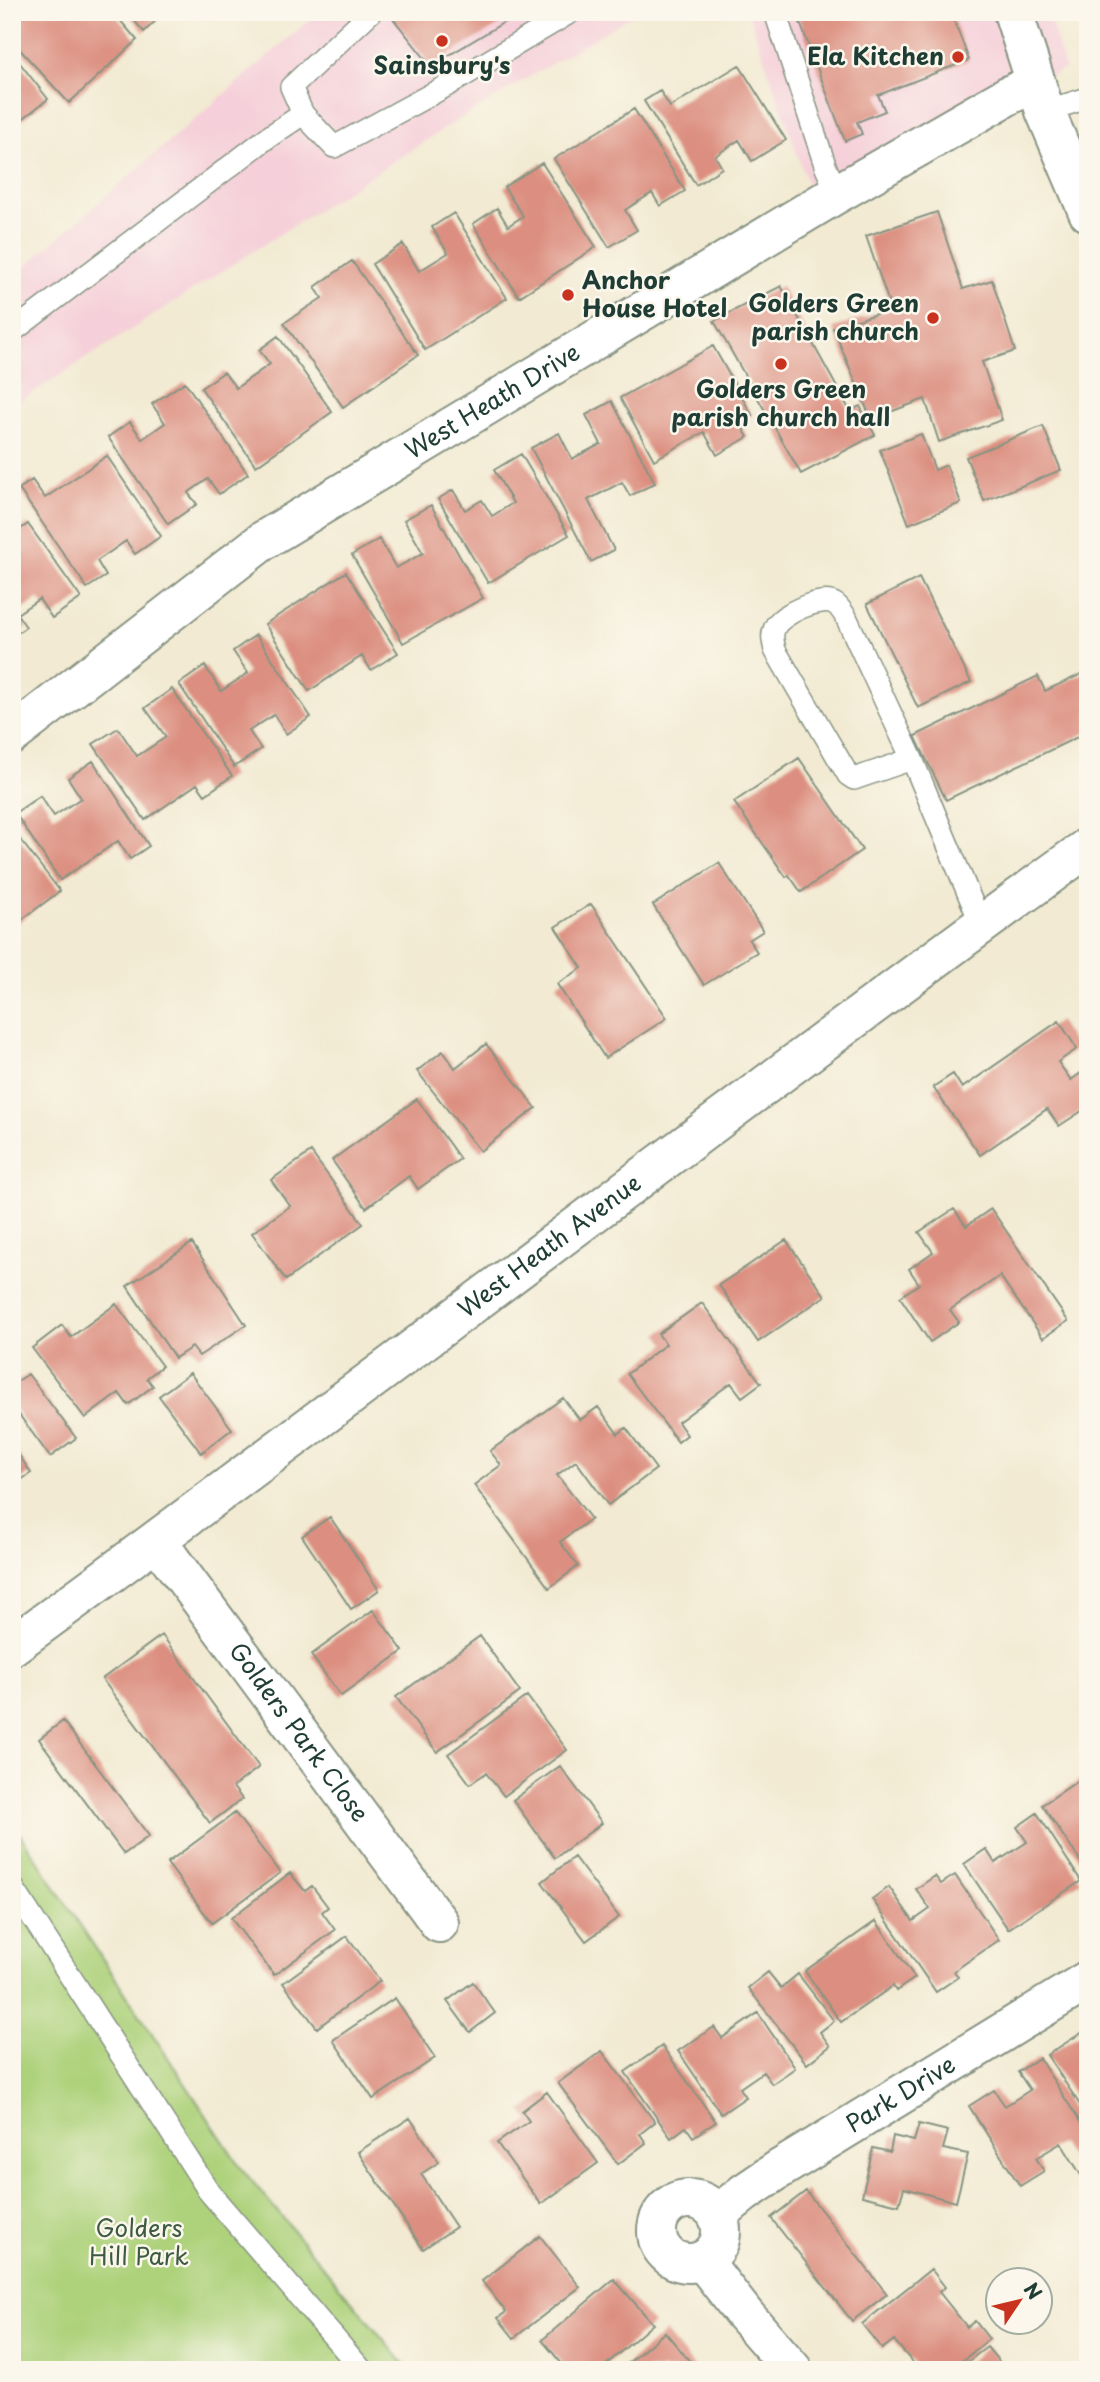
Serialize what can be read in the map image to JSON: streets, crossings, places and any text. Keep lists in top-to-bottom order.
{
  "streets": {
    "street": [
      "West Heath Drive",
      "West Heath Avenue",
      "Golders Park Close",
      "Park Drive"
    ]
  },
  "crossings": [
    ["West Heath Avenue", "Golders Park Close"]
  ],
  "parks": ["Golders Hill Park"],
  "places": [
    "Sainsbury's",
    "Ela Kitchen",
    "Anchor House Hotel",
    "Golders Green parish church",
    "Golders Green parish church hall"
  ],
  "north": "top right"
}
